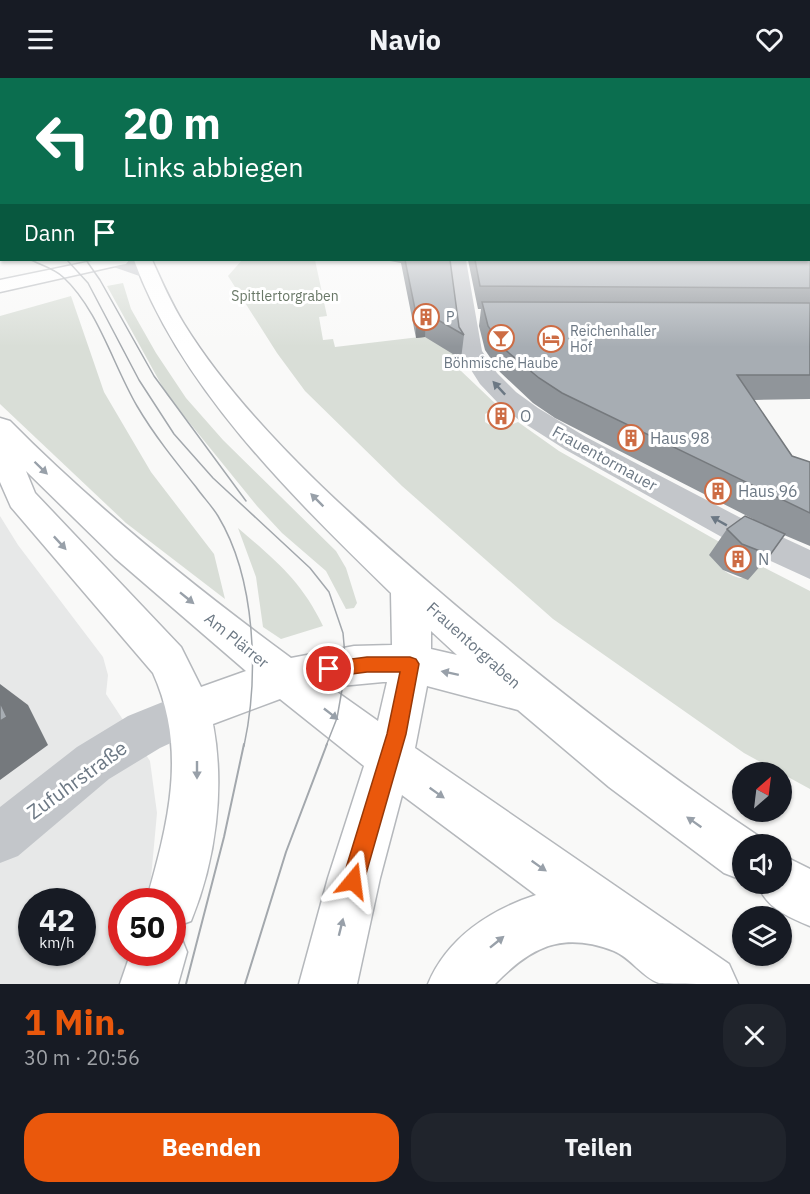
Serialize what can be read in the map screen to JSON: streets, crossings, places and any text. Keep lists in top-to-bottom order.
{
  "streets": {
    "main road": ["Am Plärrer", "Frauentorgraben"],
    "street": ["Frauentormauer", "Zufuhrstraße"]
  },
  "one_way": ["Frauentormauer"],
  "parks": ["Spittlertorgraben"],
  "places": {
    "building": [
      "P",
      "O",
      "Haus 98",
      "Haus 96",
      "N"
    ],
    "bar": ["Böhmische Haube"],
    "hotel": ["Reichenhaller Hof"]
  },
  "north": "top right",
  "page": {
    "header": "Navio",
    "turn": ["20 m", "Links abbiegen"],
    "then": "Dann",
    "speed": "42 km/h",
    "limit": "50",
    "heading": ["1 Min.", "30 m · 20:56"],
    "buttons": ["Beenden", "Teilen"]
  }
}
